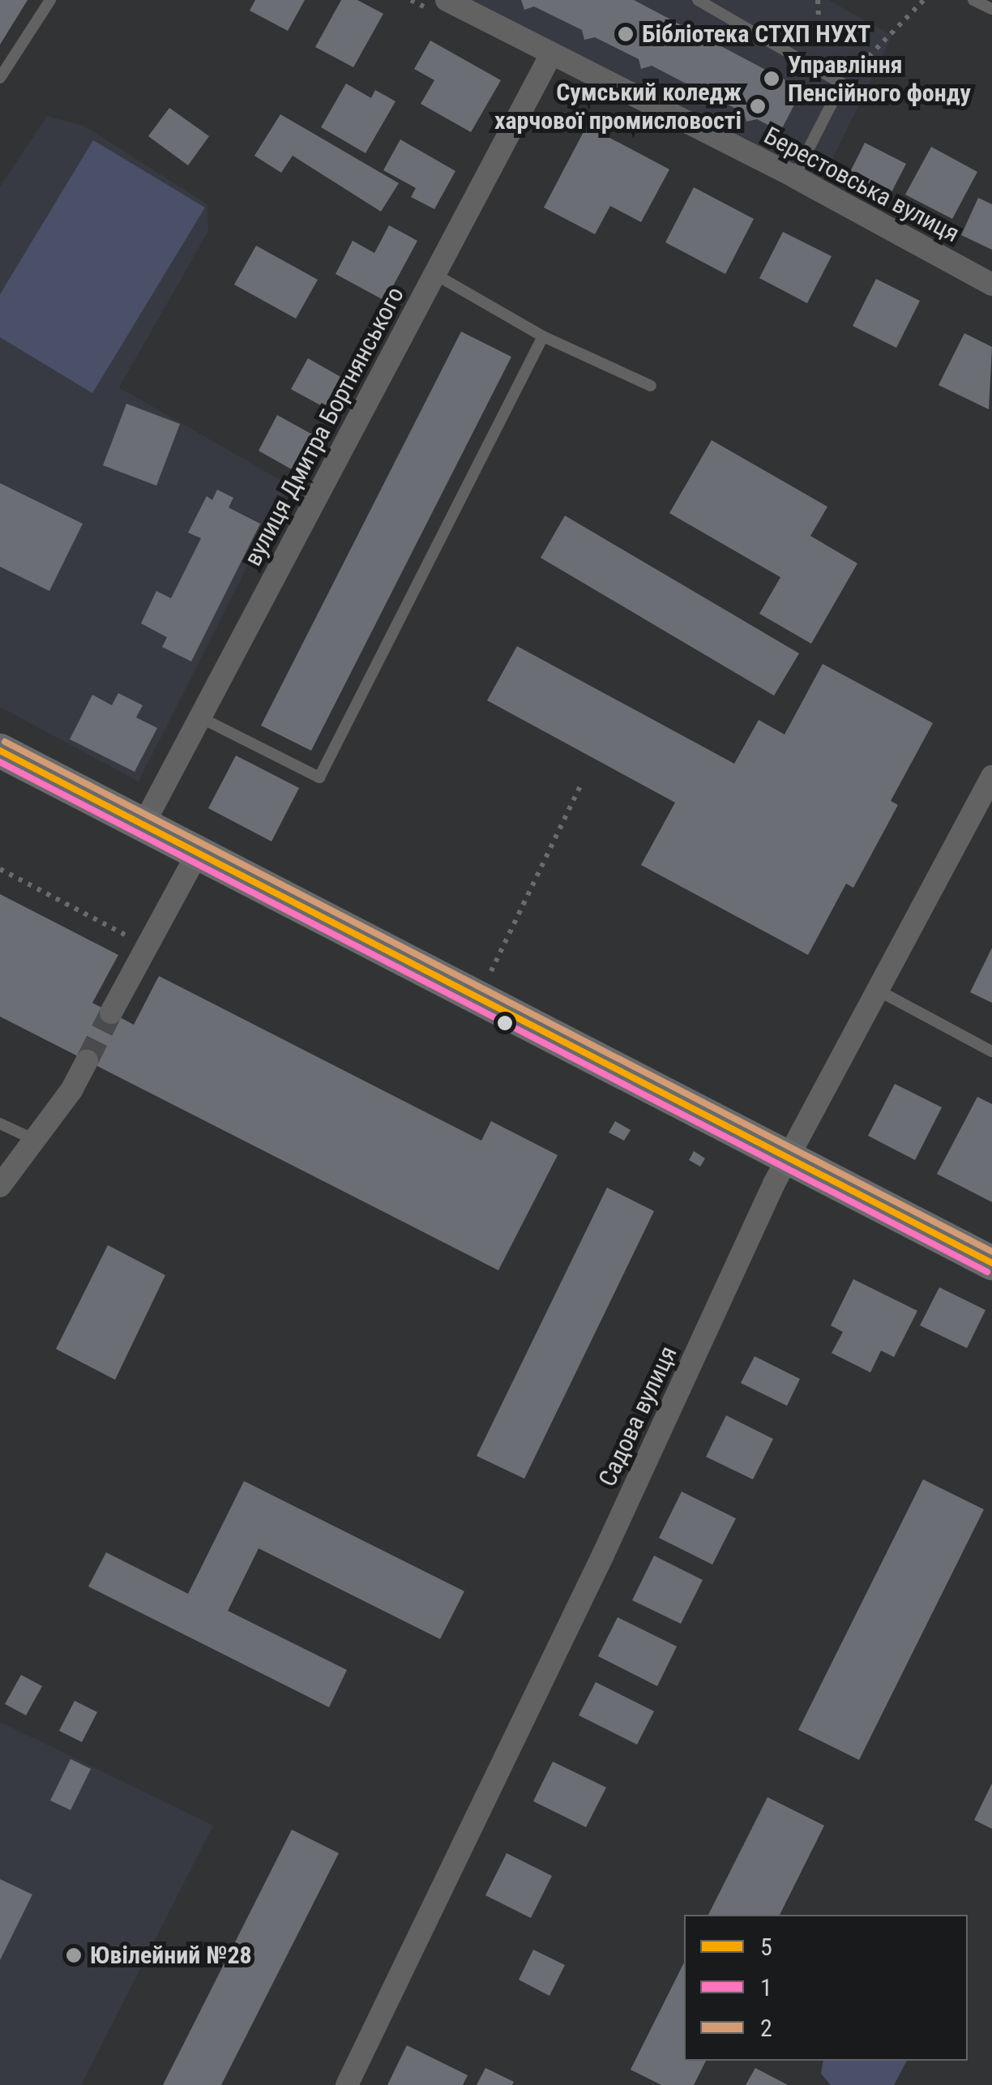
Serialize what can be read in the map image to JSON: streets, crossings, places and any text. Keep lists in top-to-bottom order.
{
  "streets": {
    "street": ["Берестовська вулиця", "вулиця Дмитра Бортнянського", "Садова вулиця"]
  },
  "crossings": [
    ["Берестовська вулиця", "вулиця Дмитра Бортнянського"]
  ],
  "places": [
    "Бібліотека СТХП НУХТ",
    "Управління Пенсійного фонду",
    "Сумський коледж харчової промисловості",
    "Ювілейний №28"
  ],
  "lines": ["transit line 2", "transit line 5", "transit line 1"],
  "legend": ["5", "1", "2"]
}
